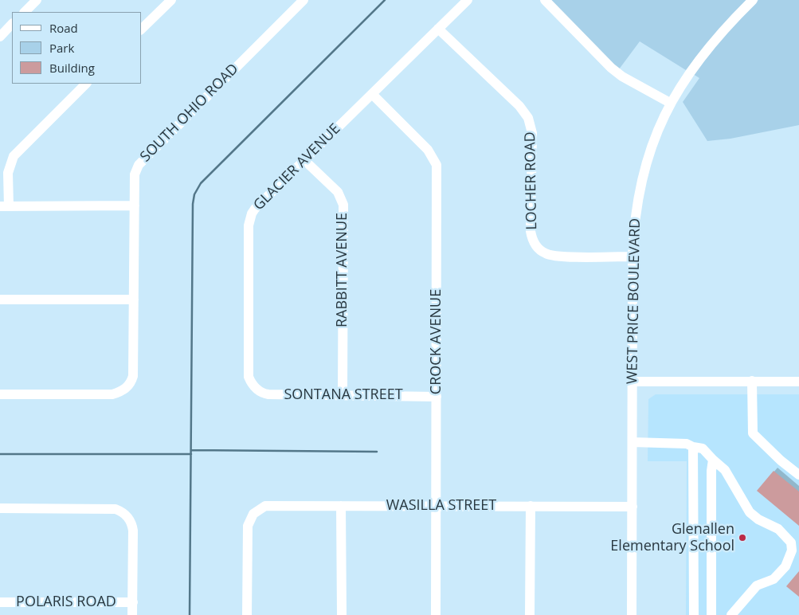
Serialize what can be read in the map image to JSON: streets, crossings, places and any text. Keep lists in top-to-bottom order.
{
  "streets": {
    "street": [
      "SOUTH OHIO ROAD",
      "GLACIER AVENUE",
      "LOCHER ROAD",
      "RABBITT AVENUE",
      "WEST PRICE BOULEVARD",
      "CROCK AVENUE",
      "SONTANA STREET",
      "WASILLA STREET",
      "POLARIS ROAD"
    ]
  },
  "crossings": [
    ["GLACIER AVENUE", "LOCHER ROAD"],
    ["GLACIER AVENUE", "RABBITT AVENUE"],
    ["GLACIER AVENUE", "CROCK AVENUE"],
    ["GLACIER AVENUE", "SONTANA STREET"],
    ["LOCHER ROAD", "WEST PRICE BOULEVARD"],
    ["RABBITT AVENUE", "SONTANA STREET"],
    ["WEST PRICE BOULEVARD", "WASILLA STREET"],
    ["CROCK AVENUE", "SONTANA STREET"],
    ["CROCK AVENUE", "WASILLA STREET"]
  ],
  "places": ["Glenallen Elementary School"],
  "legend": ["Road", "Park", "Building"]
}
